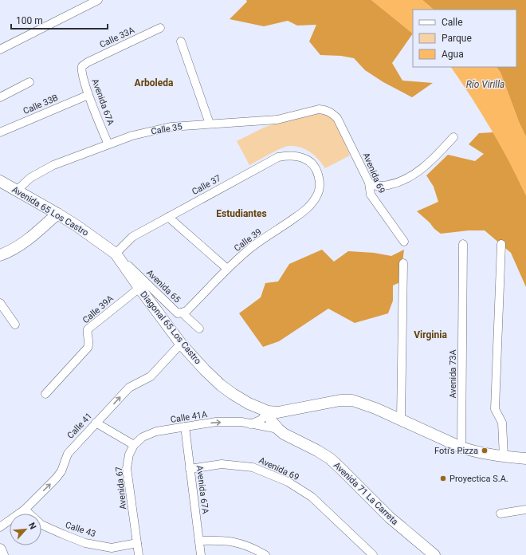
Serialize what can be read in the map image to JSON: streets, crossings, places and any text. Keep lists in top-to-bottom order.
{
  "streets": {
    "main road": ["Avenida 65 Los Castro", "Diagonal 65 Los Castro", "Avenida 71 La Carreta"],
    "street": [
      "Calle 33A",
      "Avenida 67A",
      "Calle 33B",
      "Calle 35",
      "Avenida 69",
      "Calle 37",
      "Calle 39",
      "Avenida 65",
      "Calle 39A",
      "Avenida 73A",
      "Calle 41A",
      "Calle 41",
      "Avenida 67",
      "Calle 43"
    ]
  },
  "crossings": [
    ["Calle 33A", "Avenida 67A"],
    ["Avenida 67A", "Calle 33B"],
    ["Avenida 67A", "Calle 35"],
    ["Avenida 67A", "Avenida 69"],
    ["Avenida 67A", "Calle 41A"],
    ["Calle 35", "Avenida 69"],
    ["Calle 35", "Avenida 65 Los Castro"],
    ["Calle 37", "Avenida 65 Los Castro"],
    ["Calle 37", "Calle 39"],
    ["Calle 37", "Avenida 65"],
    ["Calle 37", "Diagonal 65 Los Castro"],
    ["Avenida 65 Los Castro", "Avenida 65"],
    ["Avenida 65 Los Castro", "Diagonal 65 Los Castro"],
    ["Calle 39", "Avenida 65"],
    ["Avenida 65", "Diagonal 65 Los Castro"],
    ["Calle 39A", "Diagonal 65 Los Castro"],
    ["Diagonal 65 Los Castro", "Calle 41"],
    ["Diagonal 65 Los Castro", "Avenida 71 La Carreta"],
    ["Calle 41A", "Avenida 67"],
    ["Calle 41A", "Avenida 71 La Carreta"],
    ["Calle 41", "Calle 43"],
    ["Avenida 67", "Calle 43"]
  ],
  "one_way": ["Calle 41A", "Calle 41"],
  "districts": ["Arboleda", "Estudiantes", "Virginia"],
  "water": ["Río Virilla"],
  "places": ["Foti's Pizza", "Proyectica S.A."],
  "legend": ["Calle", "Parque", "Agua"],
  "scale_bar": "100 m",
  "north": "top right"
}
